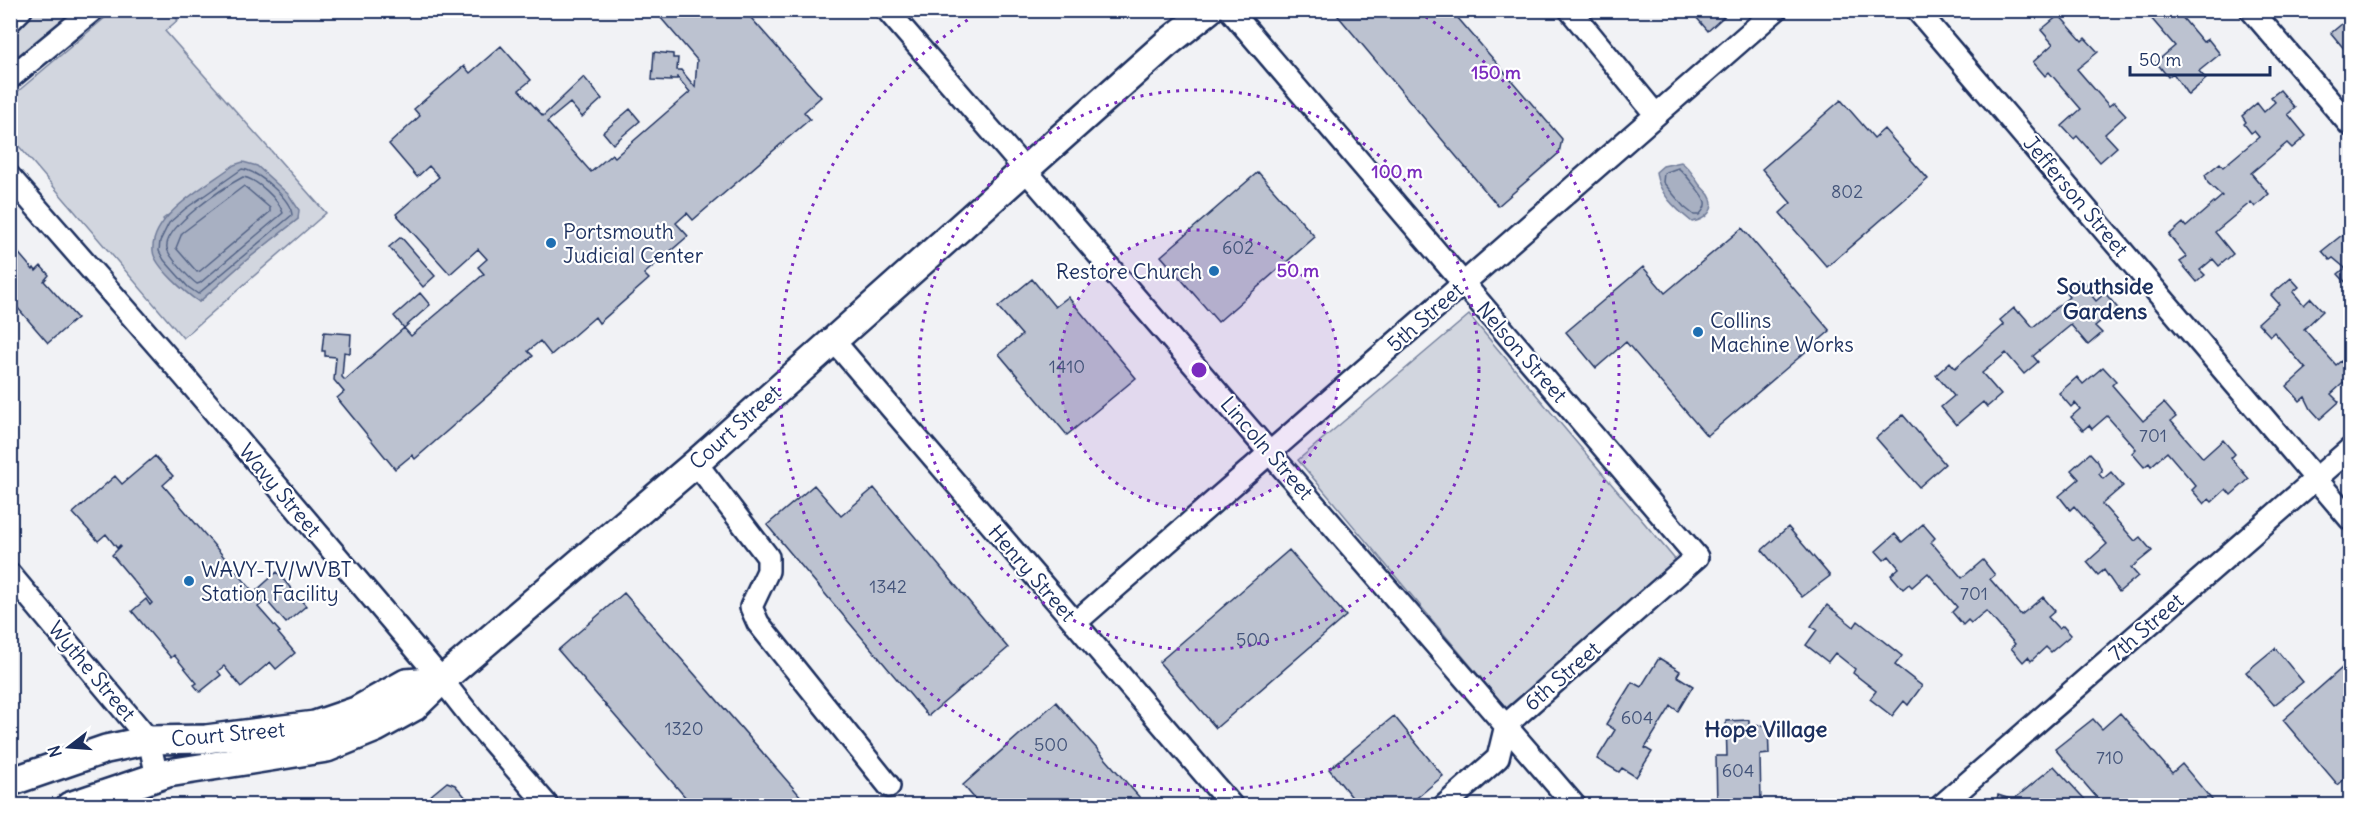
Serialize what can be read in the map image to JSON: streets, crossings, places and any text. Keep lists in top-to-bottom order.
{
  "streets": {
    "main road": ["Court Street"],
    "street": [
      "Jefferson Street",
      "5th Street",
      "Nelson Street",
      "Lincoln Street",
      "Wavy Street",
      "Henry Street",
      "7th Street",
      "Wythe Street",
      "6th Street"
    ]
  },
  "crossings": [
    ["Jefferson Street", "7th Street"],
    ["5th Street", "Nelson Street"],
    ["5th Street", "Lincoln Street"],
    ["5th Street", "Henry Street"],
    ["Nelson Street", "6th Street"],
    ["Court Street", "Lincoln Street"],
    ["Court Street", "Wavy Street"],
    ["Court Street", "Henry Street"],
    ["Court Street", "Wythe Street"],
    ["Lincoln Street", "6th Street"]
  ],
  "districts": ["Southside Gardens", "Hope Village"],
  "places": [
    "Portsmouth Judicial Center",
    "Restore Church",
    "Collins Machine Works",
    "WAVY-TV/WVBT Station Facility"
  ],
  "house_numbers": [
    "802",
    "602",
    "1410",
    "701",
    "1342",
    "701",
    "500",
    "604",
    "1320",
    "500",
    "710",
    "604"
  ],
  "scale_bar": "50 m",
  "north": "left",
  "rings": ["150 m", "100 m", "50 m"]
}
